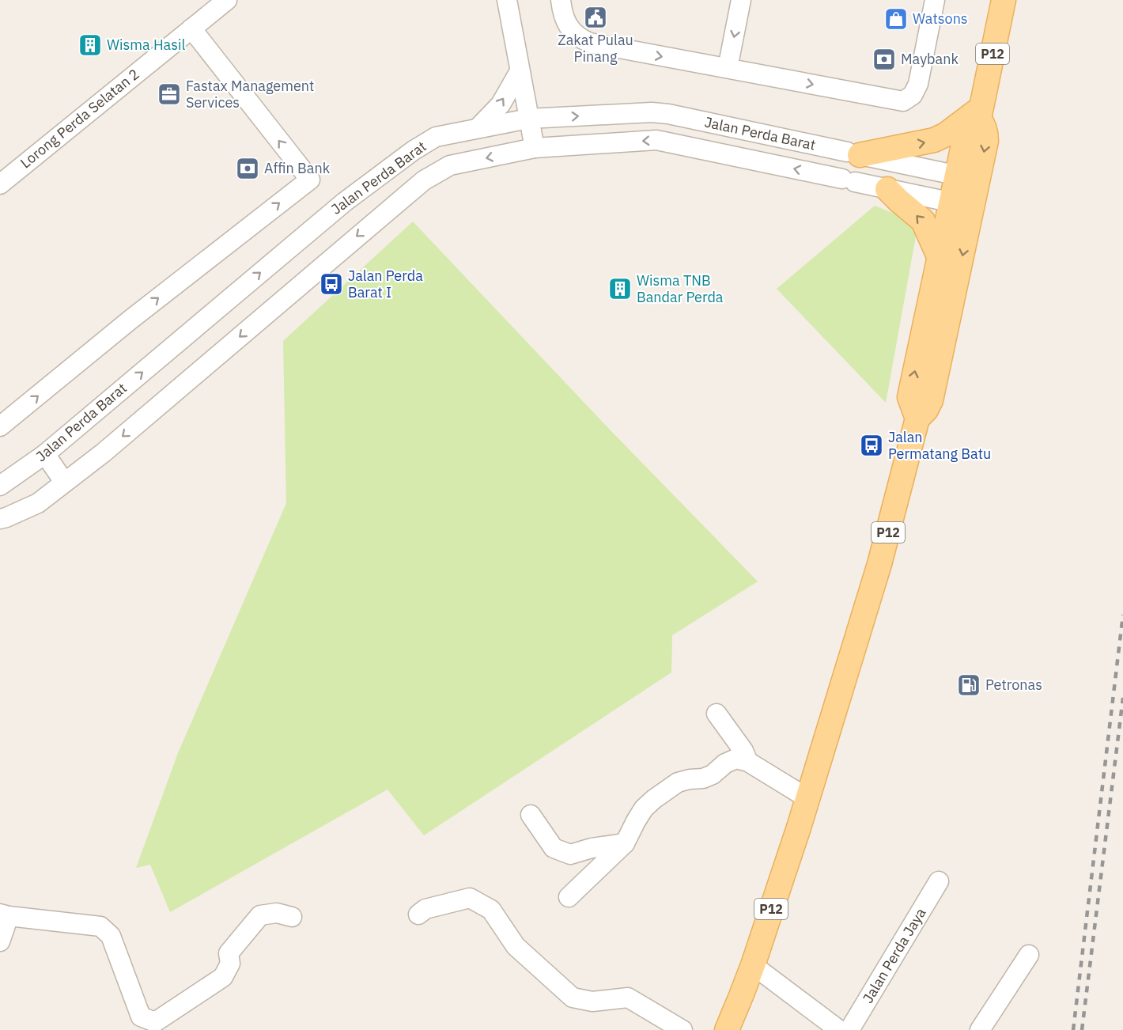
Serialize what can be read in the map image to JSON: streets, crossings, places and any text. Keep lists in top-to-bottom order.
{
  "streets": {
    "main road": ["P12"],
    "street": ["Lorong Perda Selatan 2", "Jalan Perda Barat", "Jalan Perda Jaya"]
  },
  "crossings": [
    ["P12", "Jalan Perda Barat"]
  ],
  "places": {
    "public building": ["Zakat Pulau Pinang"],
    "shop": ["Watsons"],
    "building": ["Wisma Hasil", "Wisma TNB Bandar Perda"],
    "bank": ["Maybank", "Affin Bank"],
    "office": ["Fastax Management Services"],
    "bus stop": ["Jalan Perda Barat I", "Jalan Permatang Batu"],
    "fuel station": ["Petronas"]
  }
}
